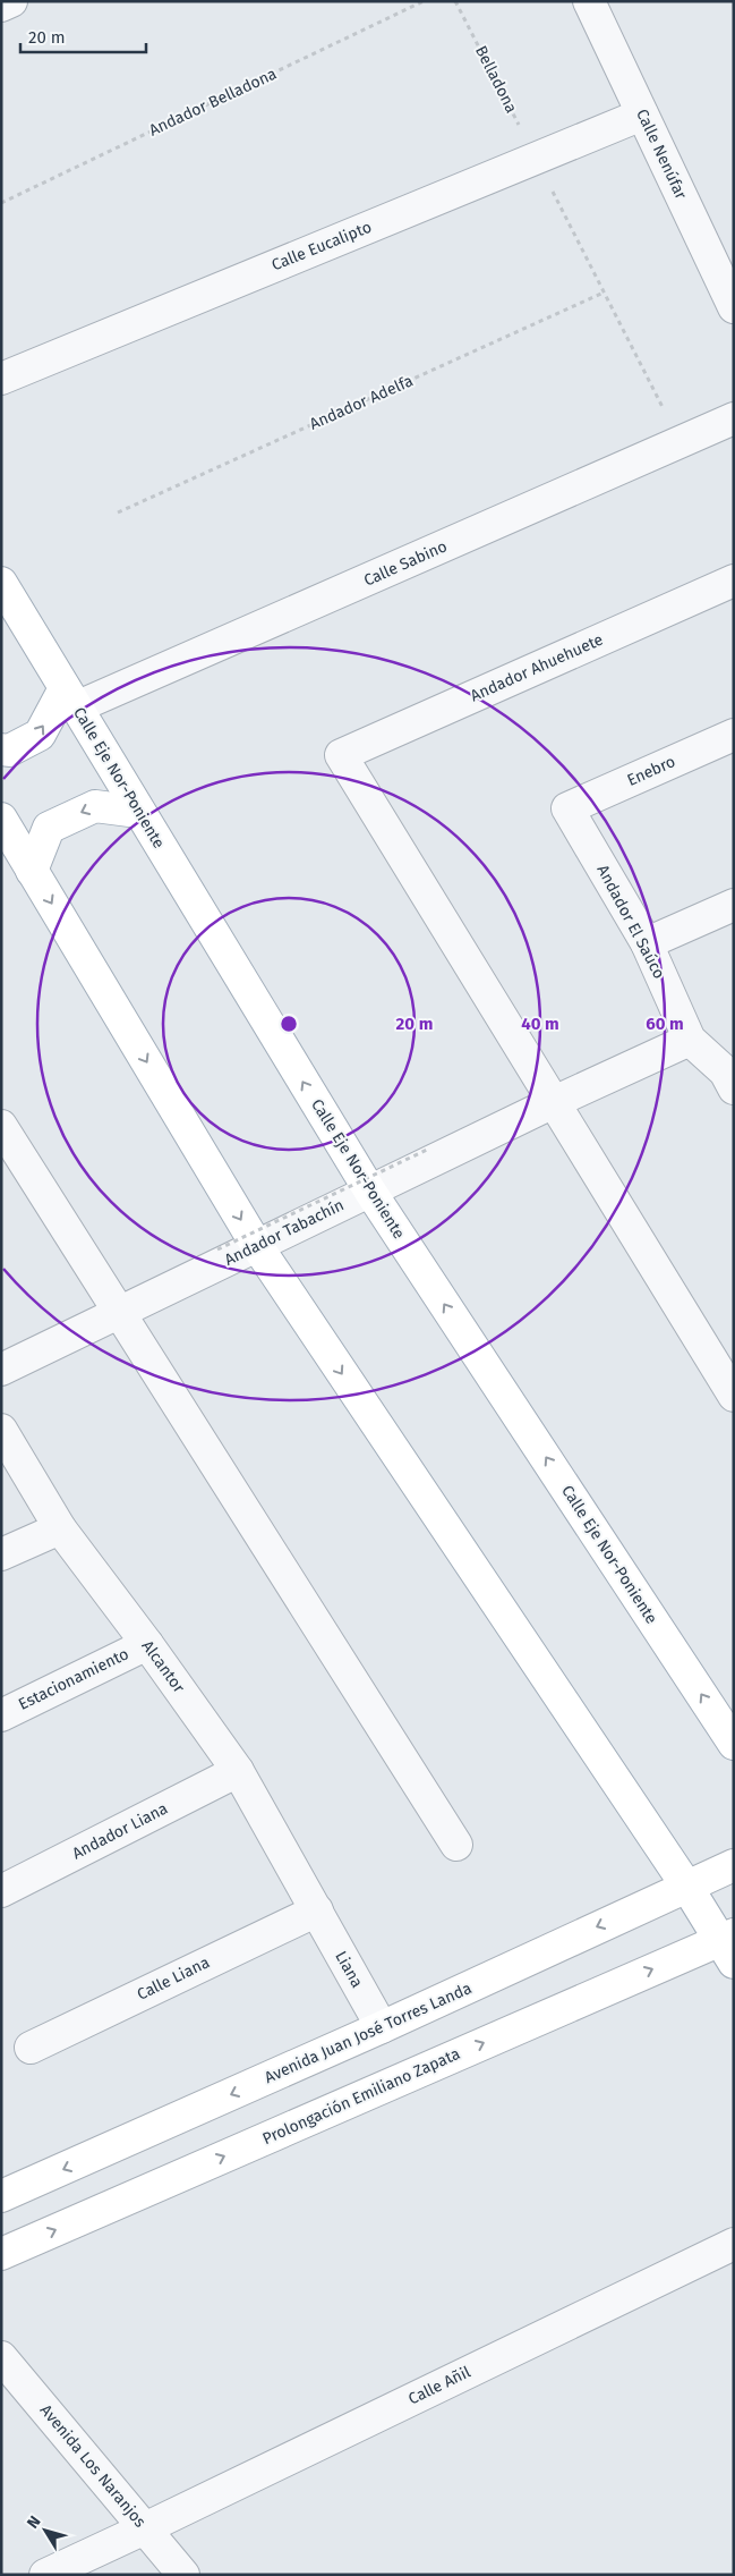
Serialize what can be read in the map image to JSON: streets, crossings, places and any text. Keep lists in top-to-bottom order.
{
  "streets": {
    "main road": ["Calle Eje Nor-Poniente", "Avenida Juan José Torres Landa", "Prolongación Emiliano Zapata"],
    "street": [
      "Calle Nenúfar",
      "Calle Eucalipto",
      "Calle Sabino",
      "Andador Ahuehuete",
      "Enebro",
      "Andador El Saúco",
      "Andador Tabachín",
      "Alcantor",
      "Estacionamiento",
      "Andador Liana",
      "Liana",
      "Calle Liana",
      "Calle Añil",
      "Avenida Los Naranjos"
    ],
    "path": ["Belladona", "Andador Belladona", "Andador Adelfa"]
  },
  "crossings": [
    ["Belladona", "Calle Eucalipto"],
    ["Calle Nenúfar", "Calle Eucalipto"],
    ["Calle Sabino", "Calle Eje Nor-Poniente"],
    ["Andador Ahuehuete", "Andador Tabachín"],
    ["Enebro", "Andador El Saúco"],
    ["Calle Eje Nor-Poniente", "Andador Tabachín"],
    ["Andador El Saúco", "Andador Tabachín"],
    ["Alcantor", "Estacionamiento"],
    ["Alcantor", "Andador Liana"],
    ["Alcantor", "Liana"],
    ["Alcantor", "Calle Liana"],
    ["Liana", "Calle Liana"],
    ["Liana", "Avenida Juan José Torres Landa"],
    ["Calle Añil", "Avenida Los Naranjos"]
  ],
  "one_way": ["Avenida Juan José Torres Landa", "Prolongación Emiliano Zapata"],
  "scale_bar": "20 m",
  "north": "top left",
  "rings": ["20 m", "40 m", "60 m"]
}
